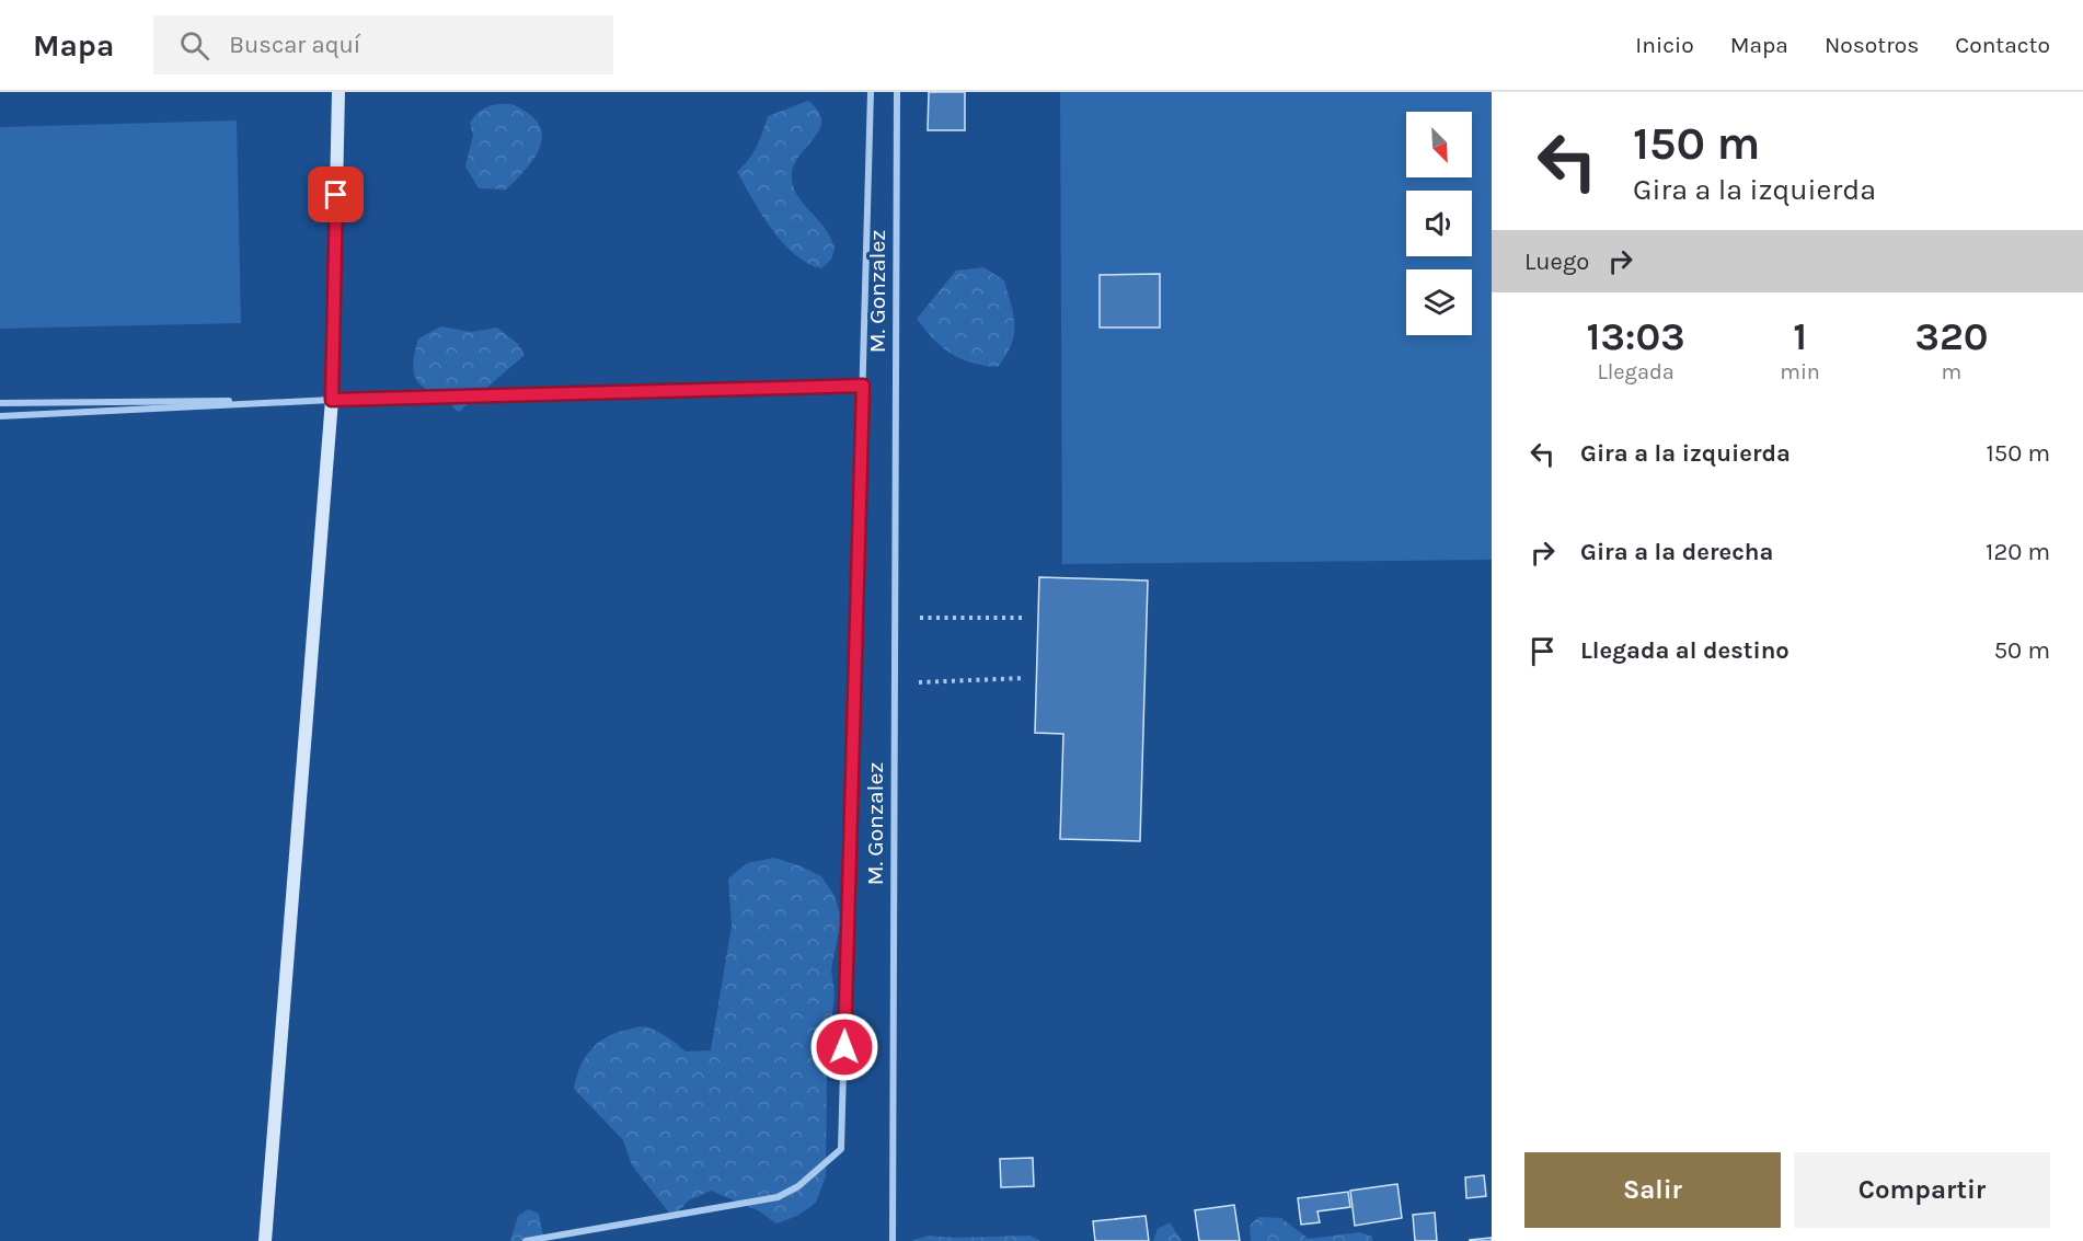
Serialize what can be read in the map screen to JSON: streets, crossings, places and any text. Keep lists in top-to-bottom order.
{
  "streets": {
    "street": ["M. Gonzalez"]
  },
  "north": "bottom right",
  "page": {
    "header": "Mapa",
    "search": "Buscar aquí",
    "nav": [
      "Inicio",
      "Mapa",
      "Nosotros",
      "Contacto"
    ],
    "turn": ["150 m", "Gira a la izquierda"],
    "then": "Luego",
    "eta": [
      "13:03",
      "Llegada",
      "1",
      "min",
      "320",
      "m"
    ],
    "list": [
      {
        "name": "Gira a la izquierda",
        "value": "150 m"
      },
      {
        "name": "Gira a la derecha",
        "value": "120 m"
      },
      {
        "name": "Llegada al destino",
        "value": "50 m"
      }
    ],
    "buttons": ["Salir", "Compartir"]
  }
}
